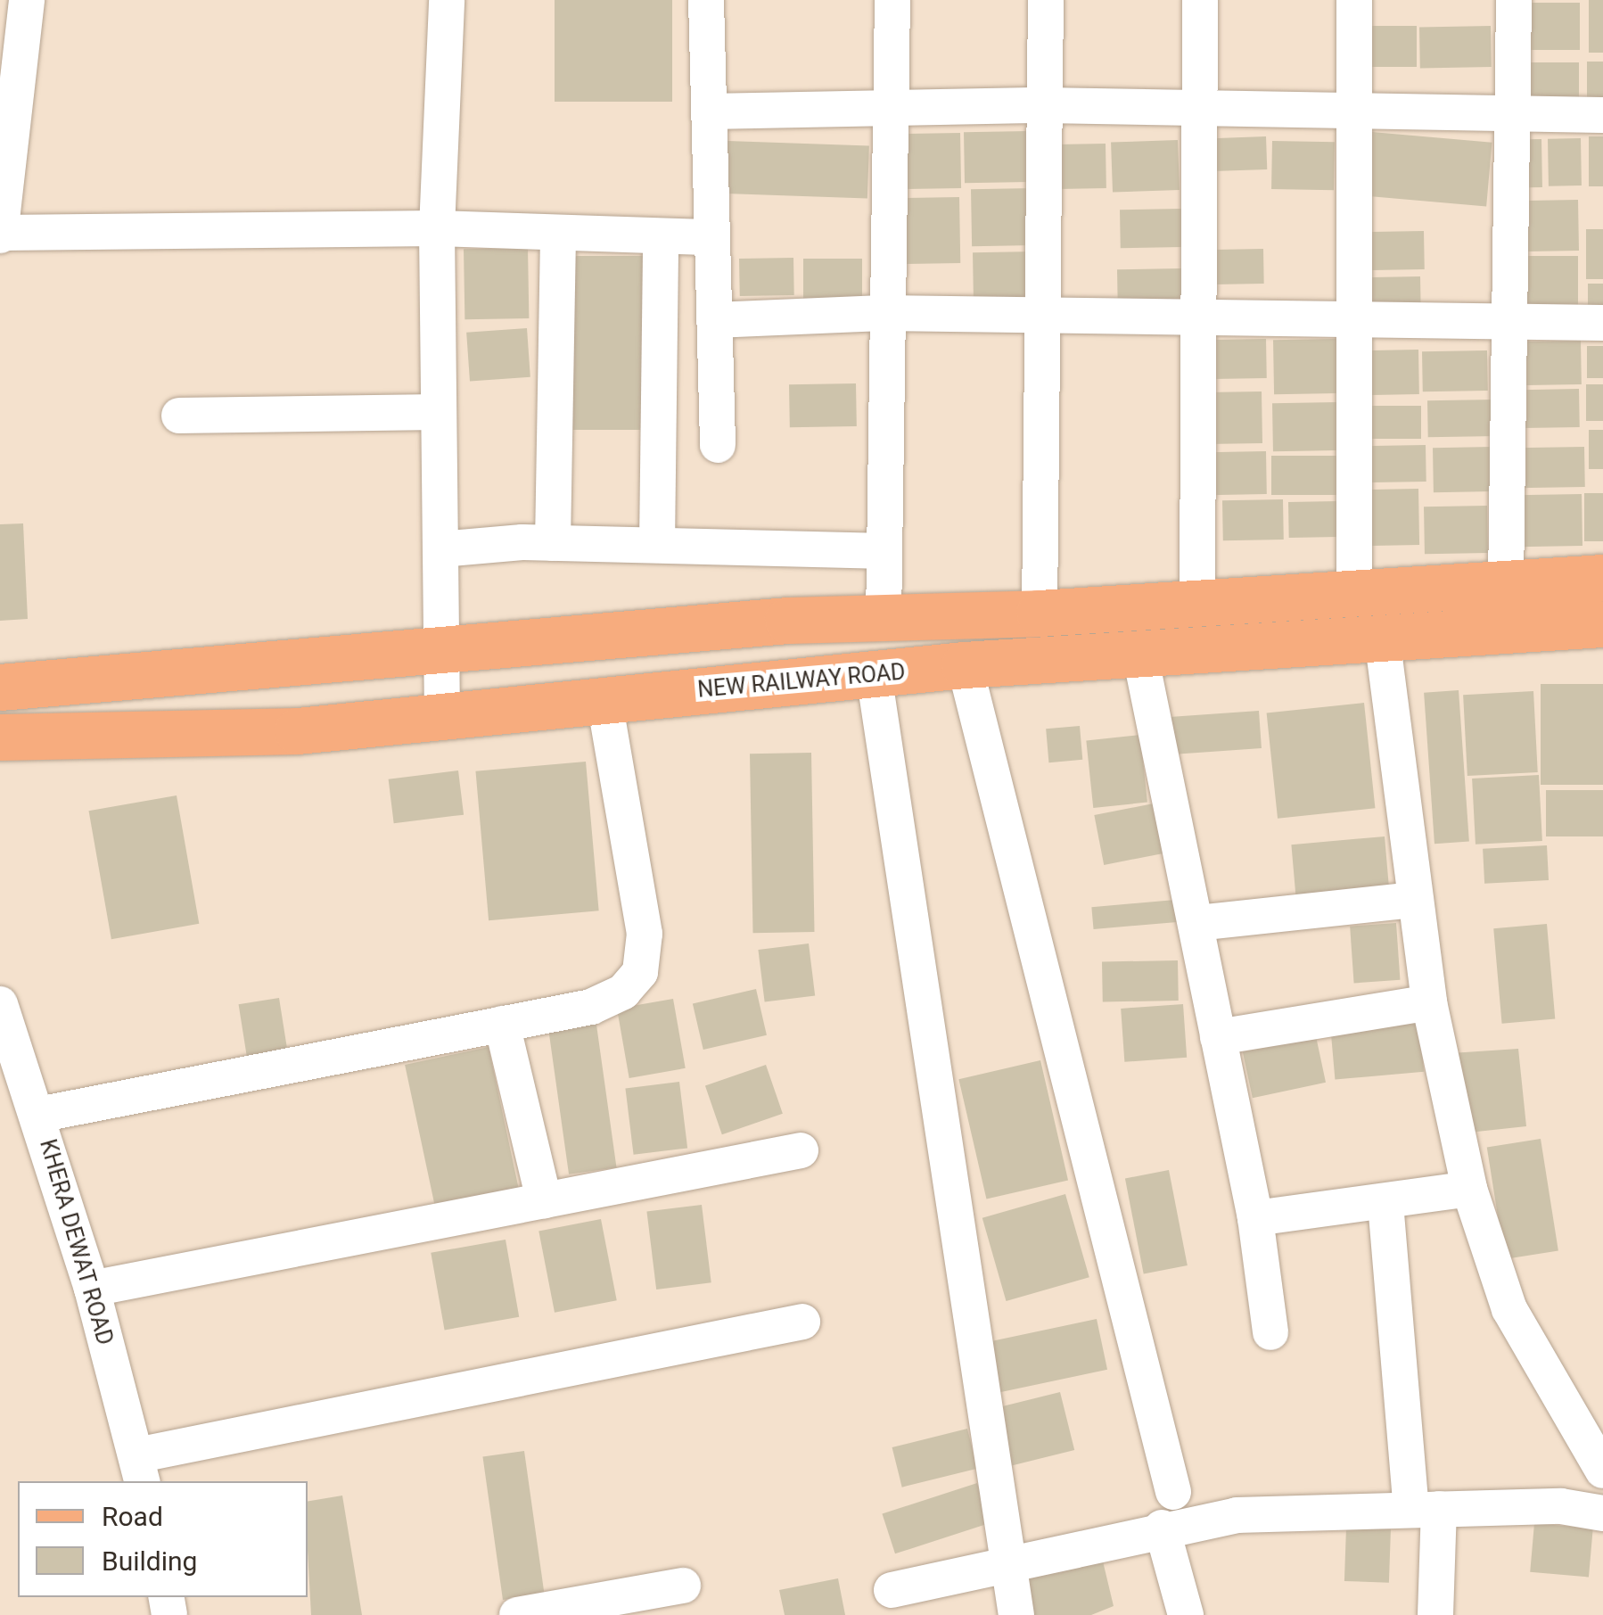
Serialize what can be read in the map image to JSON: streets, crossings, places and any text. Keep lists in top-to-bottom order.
{
  "streets": {
    "main road": ["NEW RAILWAY ROAD"],
    "street": ["KHERA DEWAT ROAD"]
  },
  "legend": ["Road", "Building"]
}
